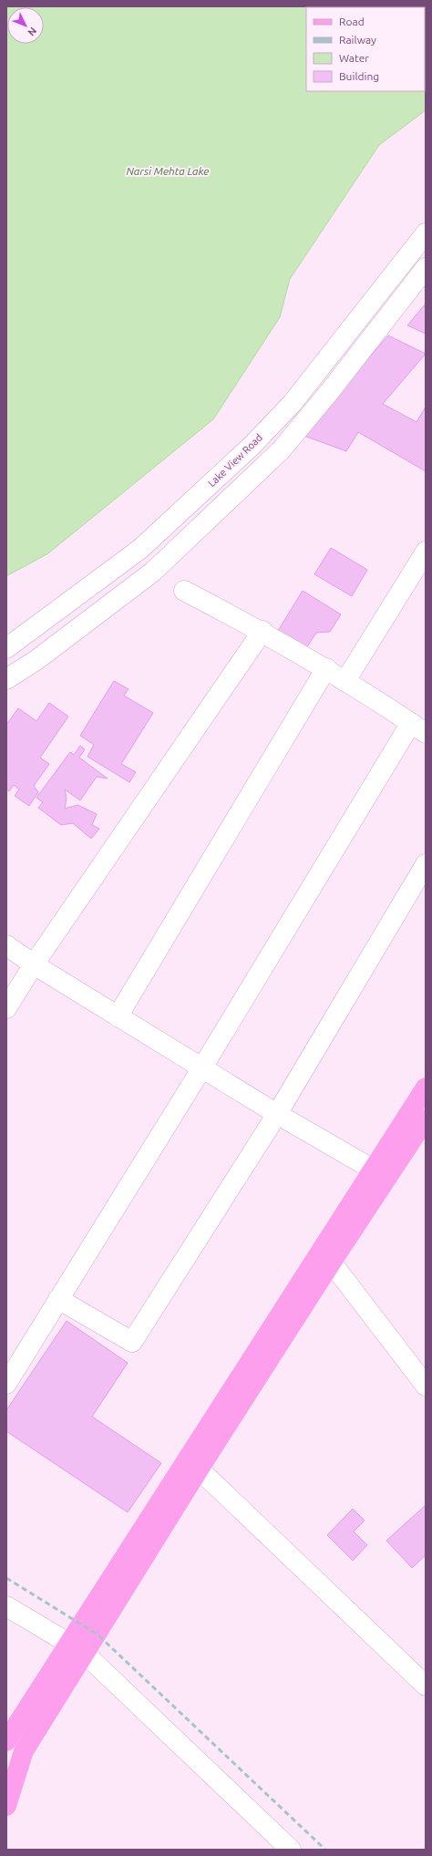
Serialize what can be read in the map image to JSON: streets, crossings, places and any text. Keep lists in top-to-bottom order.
{
  "streets": {
    "street": ["Lake View Road"]
  },
  "water": ["Narsi Mehta Lake"],
  "legend": [
    "Road",
    "Railway",
    "Water",
    "Building"
  ],
  "north": "bottom right"
}
